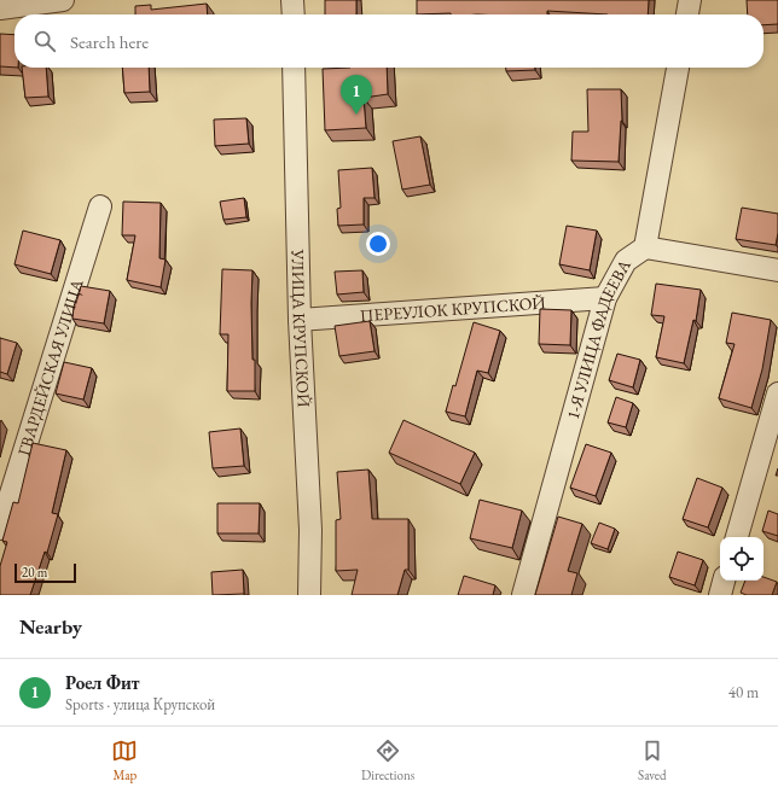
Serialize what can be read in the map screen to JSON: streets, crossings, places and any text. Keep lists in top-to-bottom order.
{
  "streets": {
    "street": [
      "ПЕРЕУЛОК КРУПСКОЙ",
      "УЛИЦА КРУПСКОЙ",
      "1-Я УЛИЦА ФАДЕЕВА",
      "ГВАРДЕЙСКАЯ УЛИЦА"
    ]
  },
  "crossings": [
    ["ПЕРЕУЛОК КРУПСКОЙ", "УЛИЦА КРУПСКОЙ"],
    ["ПЕРЕУЛОК КРУПСКОЙ", "1-Я УЛИЦА ФАДЕЕВА"]
  ],
  "scale_bar": "20 m",
  "page": {
    "search": "Search here",
    "pins": "1",
    "scale": "20 m",
    "heading": "Nearby",
    "list": [
      {
        "mark": "1",
        "name": "Роел Фит",
        "note": "Sports · улица Крупской",
        "value": "40 m"
      }
    ],
    "nav": ["Map", "Directions", "Saved"]
  }
}
